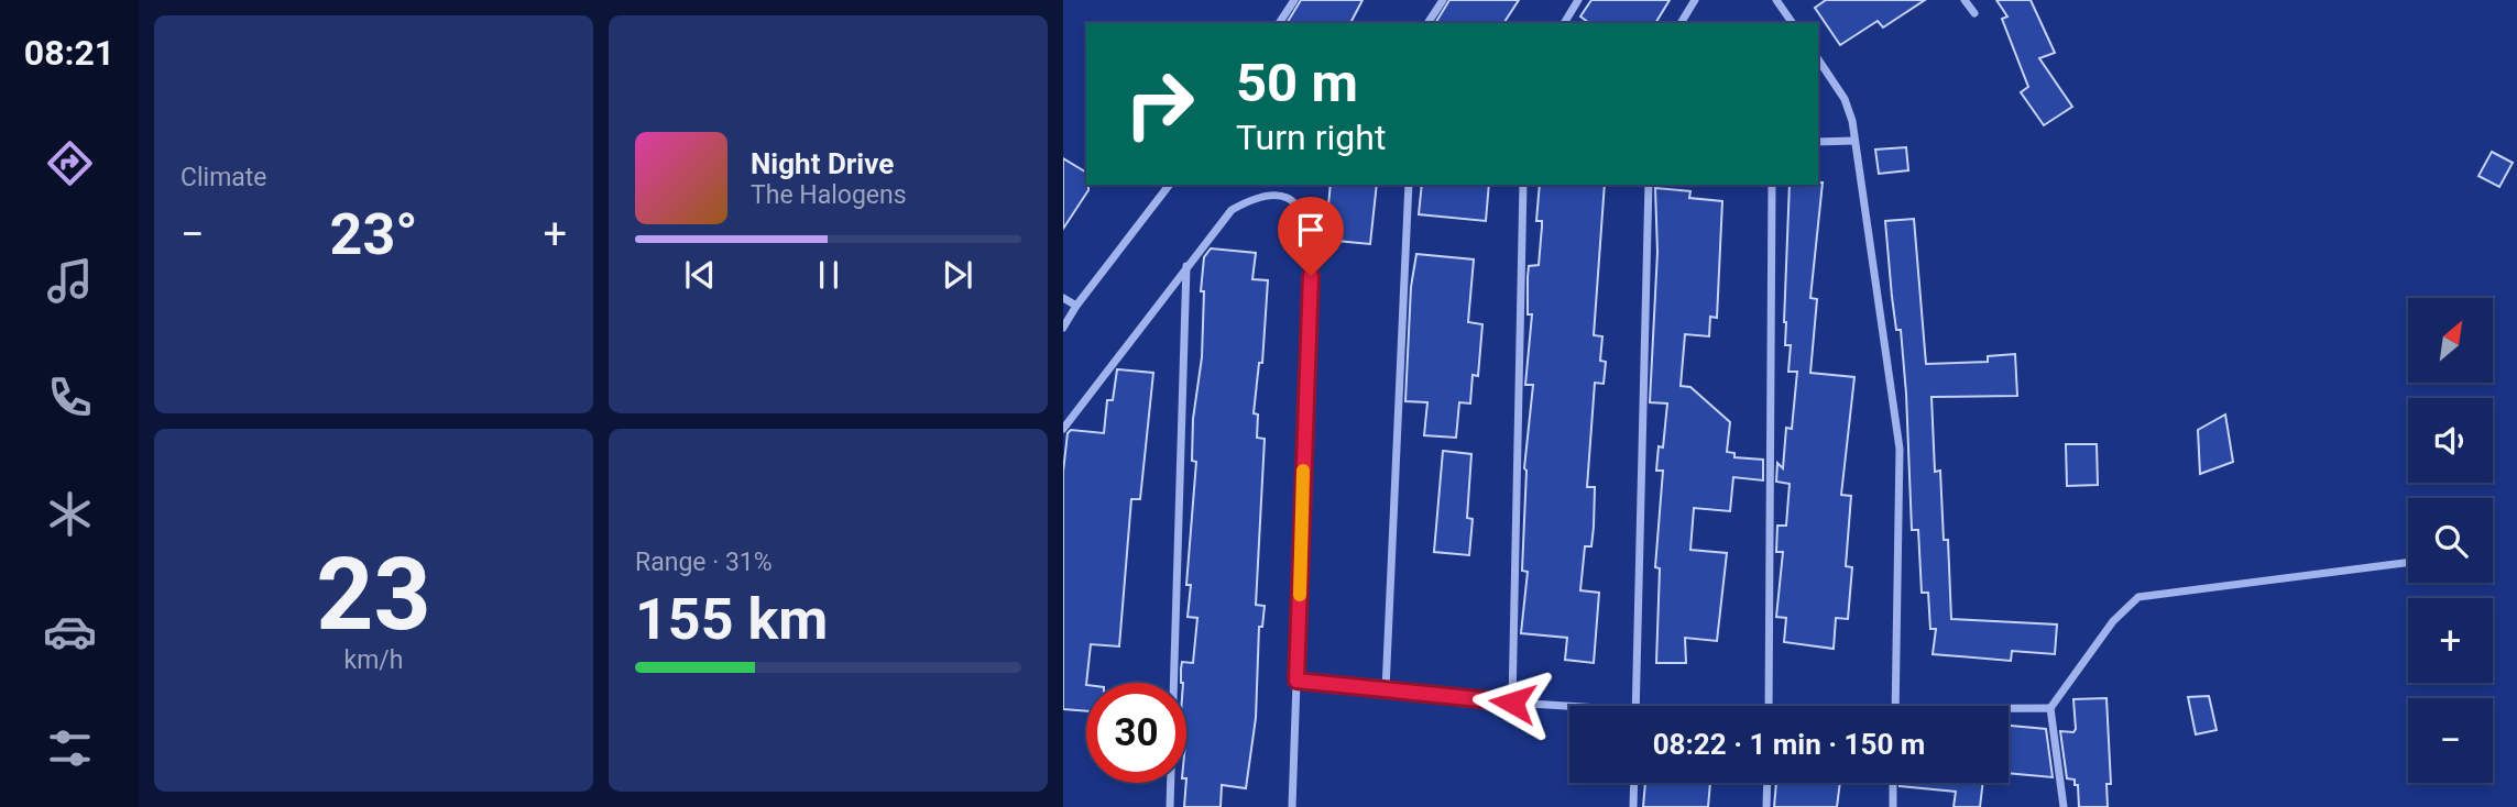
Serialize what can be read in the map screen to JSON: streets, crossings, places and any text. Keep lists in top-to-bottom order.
{
  "north": "top right",
  "page": {
    "tabs": "08:21",
    "tile": [
      "Climate",
      ["23", "km/h"],
      ["Range · 31%", "155 km"]
    ],
    "turn": ["50 m", "Turn right"],
    "song": ["Night Drive", "The Halogens"],
    "heat": ["−", "23°", "+"],
    "map_buttons": ["+", "−"],
    "limit": "30",
    "trip": "08:22 · 1 min · 150 m"
  }
}
